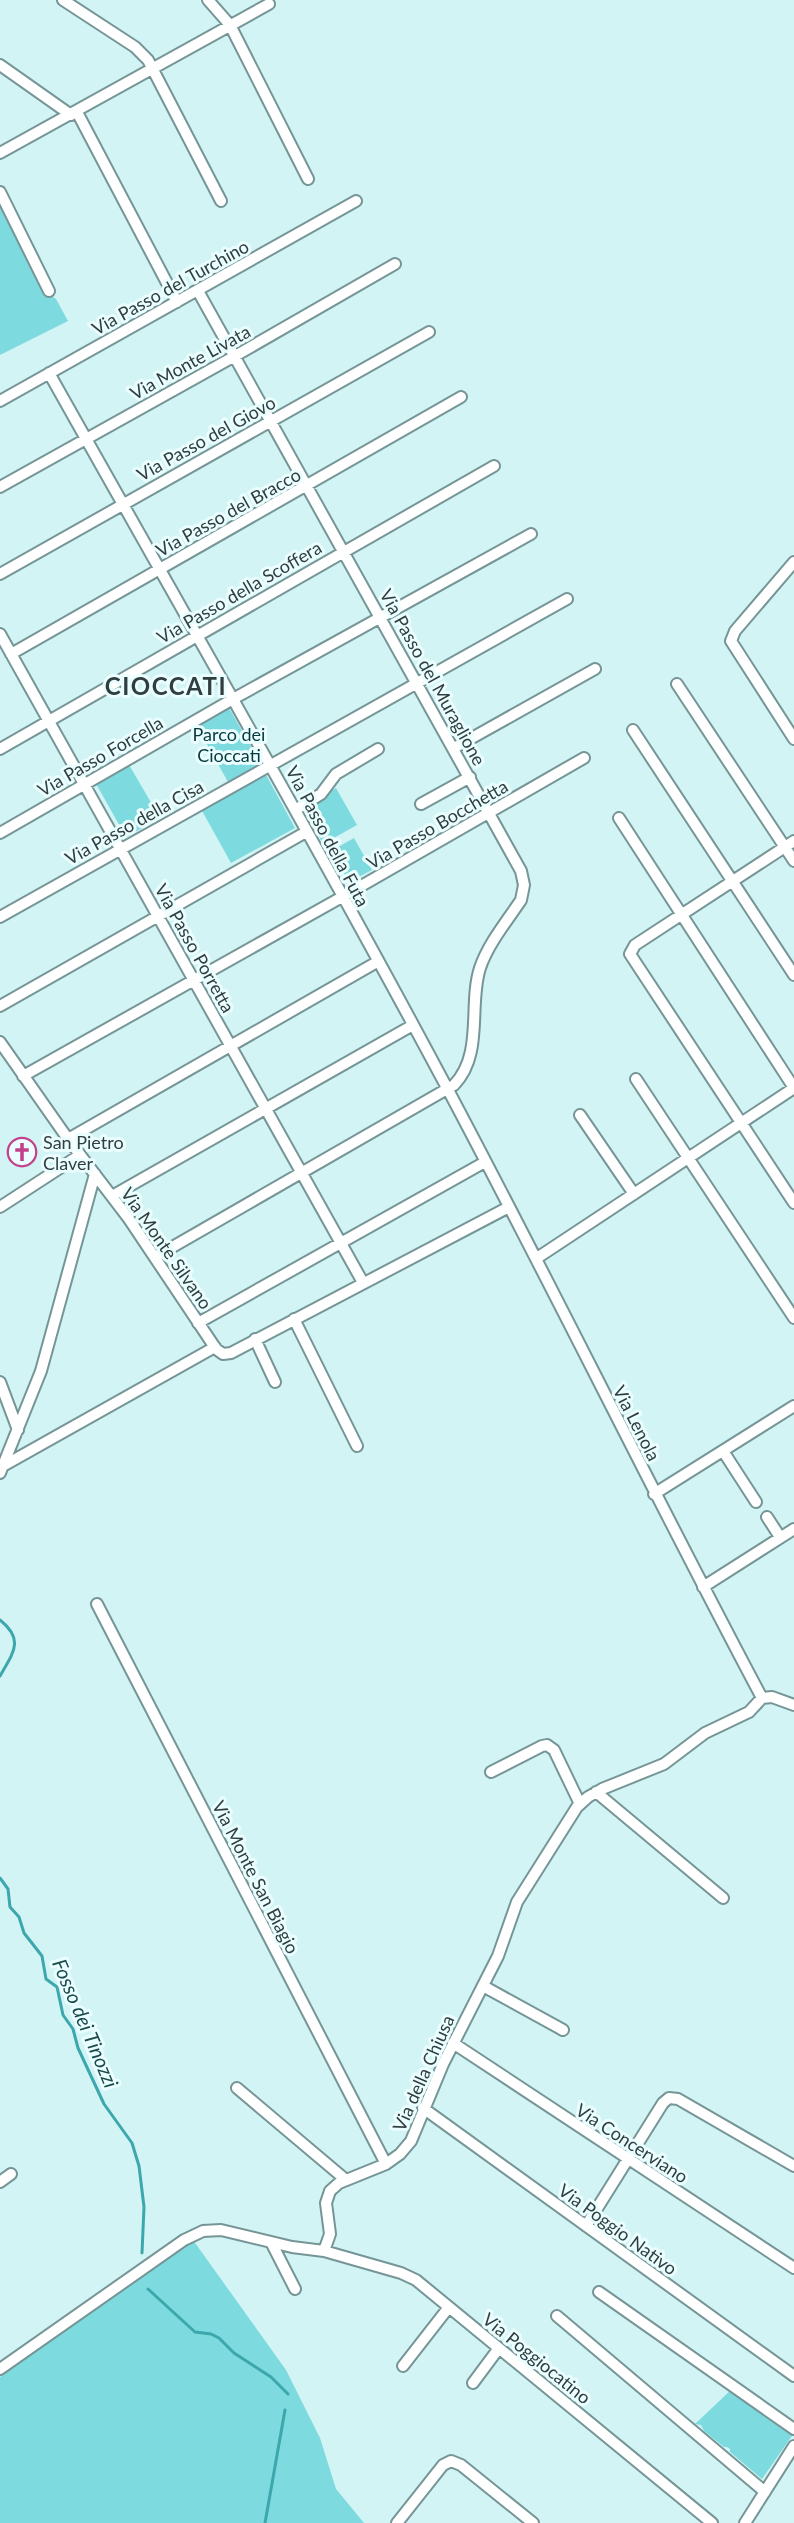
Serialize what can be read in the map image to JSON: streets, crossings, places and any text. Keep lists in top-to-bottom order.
{
  "streets": {
    "street": [
      "Via Passo del Turchino",
      "Via Monte Livata",
      "Via Passo del Giovo",
      "Via Passo del Bracco",
      "Via Passo della Scoffera",
      "Via Passo del Muraglione",
      "Via Passo Forcella",
      "Via Passo della Cisa",
      "Via Passo Bocchetta",
      "Via Passo della Futa",
      "Via Passo Porretta",
      "Via Monte Silvano",
      "Via Lenola",
      "Via Monte San Biagio",
      "Via della Chiusa",
      "Via Concerviano",
      "Via Poggio Nativo",
      "Via Poggiocatino"
    ]
  },
  "crossings": [
    ["Via Passo del Turchino", "Via Passo del Muraglione"],
    ["Via Passo del Turchino", "Via Passo della Futa"],
    ["Via Monte Livata", "Via Passo del Muraglione"],
    ["Via Monte Livata", "Via Passo della Futa"],
    ["Via Passo del Giovo", "Via Passo del Muraglione"],
    ["Via Passo del Giovo", "Via Passo della Futa"],
    ["Via Passo del Bracco", "Via Passo del Muraglione"],
    ["Via Passo del Bracco", "Via Passo della Futa"],
    ["Via Passo del Bracco", "Via Passo Porretta"],
    ["Via Passo della Scoffera", "Via Passo del Muraglione"],
    ["Via Passo della Scoffera", "Via Passo della Futa"],
    ["Via Passo della Scoffera", "Via Passo Porretta"],
    ["Via Passo del Muraglione", "Via Passo Forcella"],
    ["Via Passo del Muraglione", "Via Passo della Cisa"],
    ["Via Passo del Muraglione", "Via Passo Bocchetta"],
    ["Via Passo del Muraglione", "Via Passo della Futa"],
    ["Via Passo Forcella", "Via Passo della Futa"],
    ["Via Passo Forcella", "Via Passo Porretta"],
    ["Via Passo della Cisa", "Via Passo della Futa"],
    ["Via Passo della Cisa", "Via Passo Porretta"],
    ["Via Passo Bocchetta", "Via Passo della Futa"],
    ["Via Passo Bocchetta", "Via Passo Porretta"],
    ["Via Passo Bocchetta", "Via Monte Silvano"],
    ["Via Passo della Futa", "Via Lenola"],
    ["Via Lenola", "Via della Chiusa"],
    ["Via Monte San Biagio", "Via della Chiusa"],
    ["Via della Chiusa", "Via Concerviano"],
    ["Via della Chiusa", "Via Poggio Nativo"],
    ["Via della Chiusa", "Via Poggiocatino"]
  ],
  "districts": ["CIOCCATI"],
  "water": ["Fosso dei Tinozzi"],
  "parks": ["Parco dei Cioccati"],
  "places": {
    "church": ["San Pietro Claver"]
  }
}
